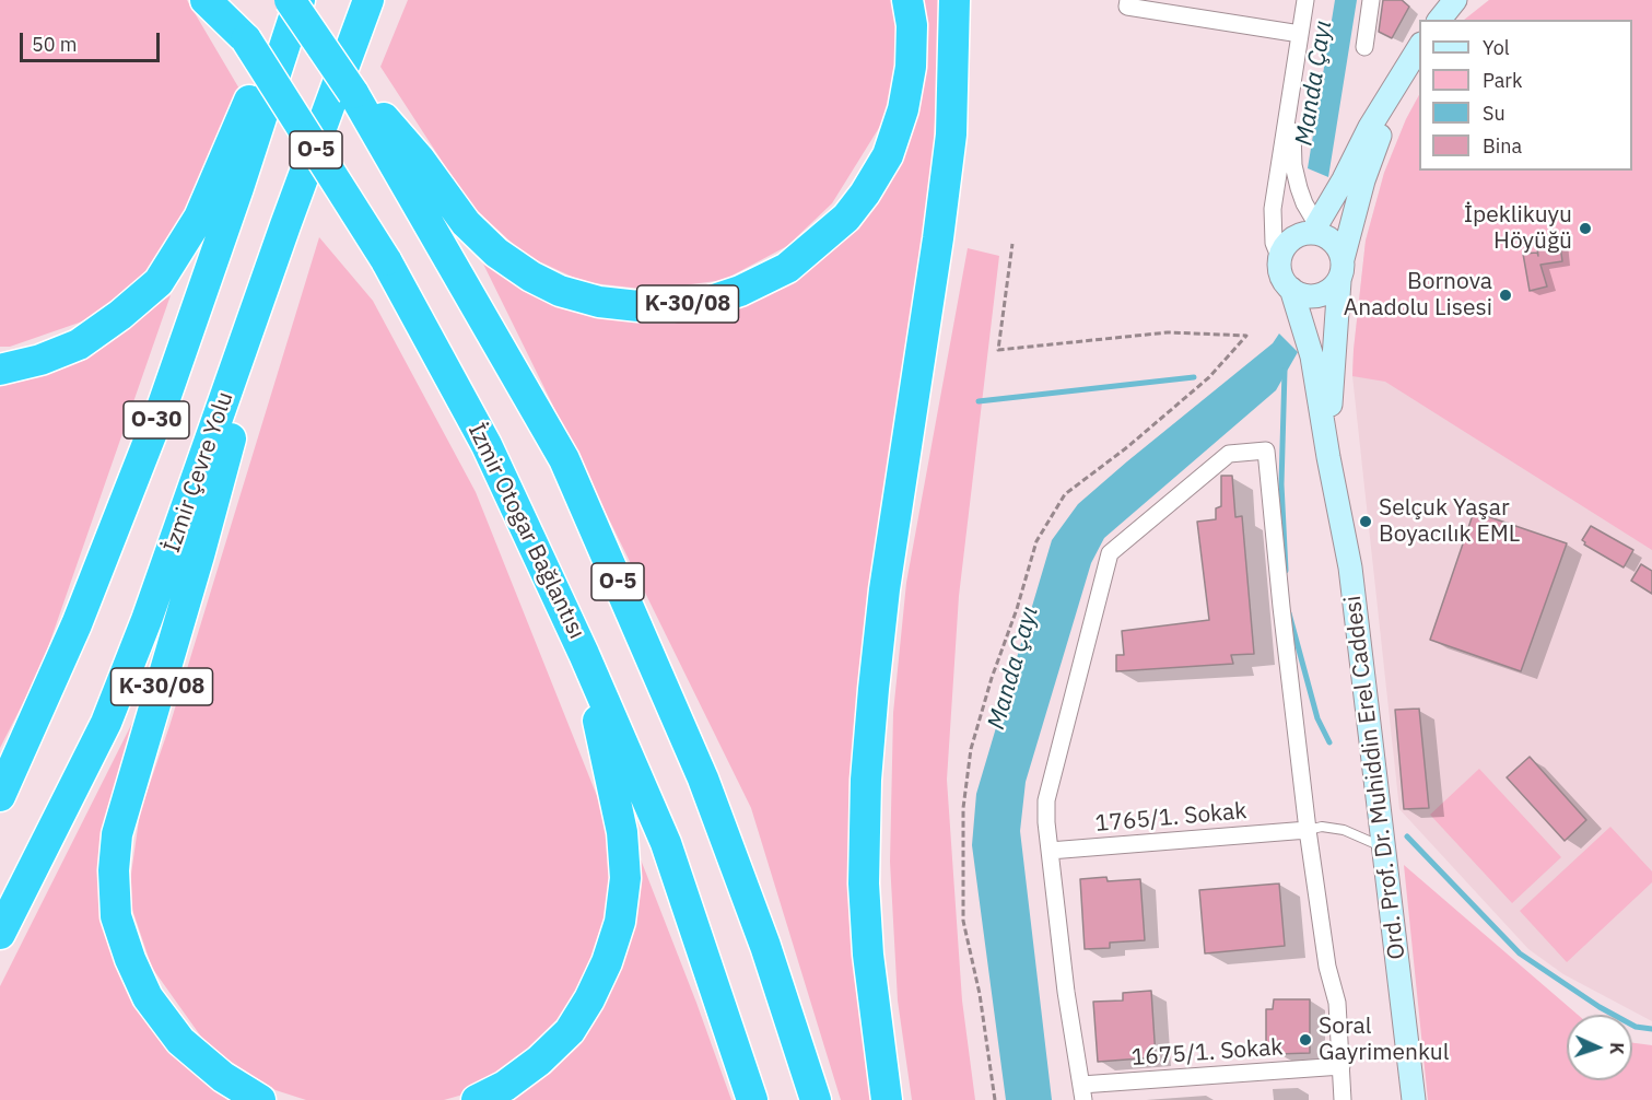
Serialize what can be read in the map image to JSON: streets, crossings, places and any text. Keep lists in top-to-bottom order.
{
  "streets": {
    "highway": [
      "O-5",
      "K-30/08",
      "O-30",
      "İzmir Çevre Yolu",
      "İzmir Otogar Bağlantısı"
    ],
    "main road": ["Ord. Prof. Dr. Muhiddin Erel Caddesi"],
    "street": ["1765/1. Sokak", "1675/1. Sokak"]
  },
  "crossings": [
    ["O-5", "K-30/08"],
    ["K-30/08", "İzmir Çevre Yolu"]
  ],
  "water": ["Manda Çayı"],
  "places": [
    "İpeklikuyu Höyüğü",
    "Bornova Anadolu Lisesi",
    "Selçuk Yaşar Boyacılık EML",
    "Soral Gayrimenkul"
  ],
  "legend": [
    "Yol",
    "Park",
    "Su",
    "Bina"
  ],
  "scale_bar": "50 m",
  "north": "right"
}
